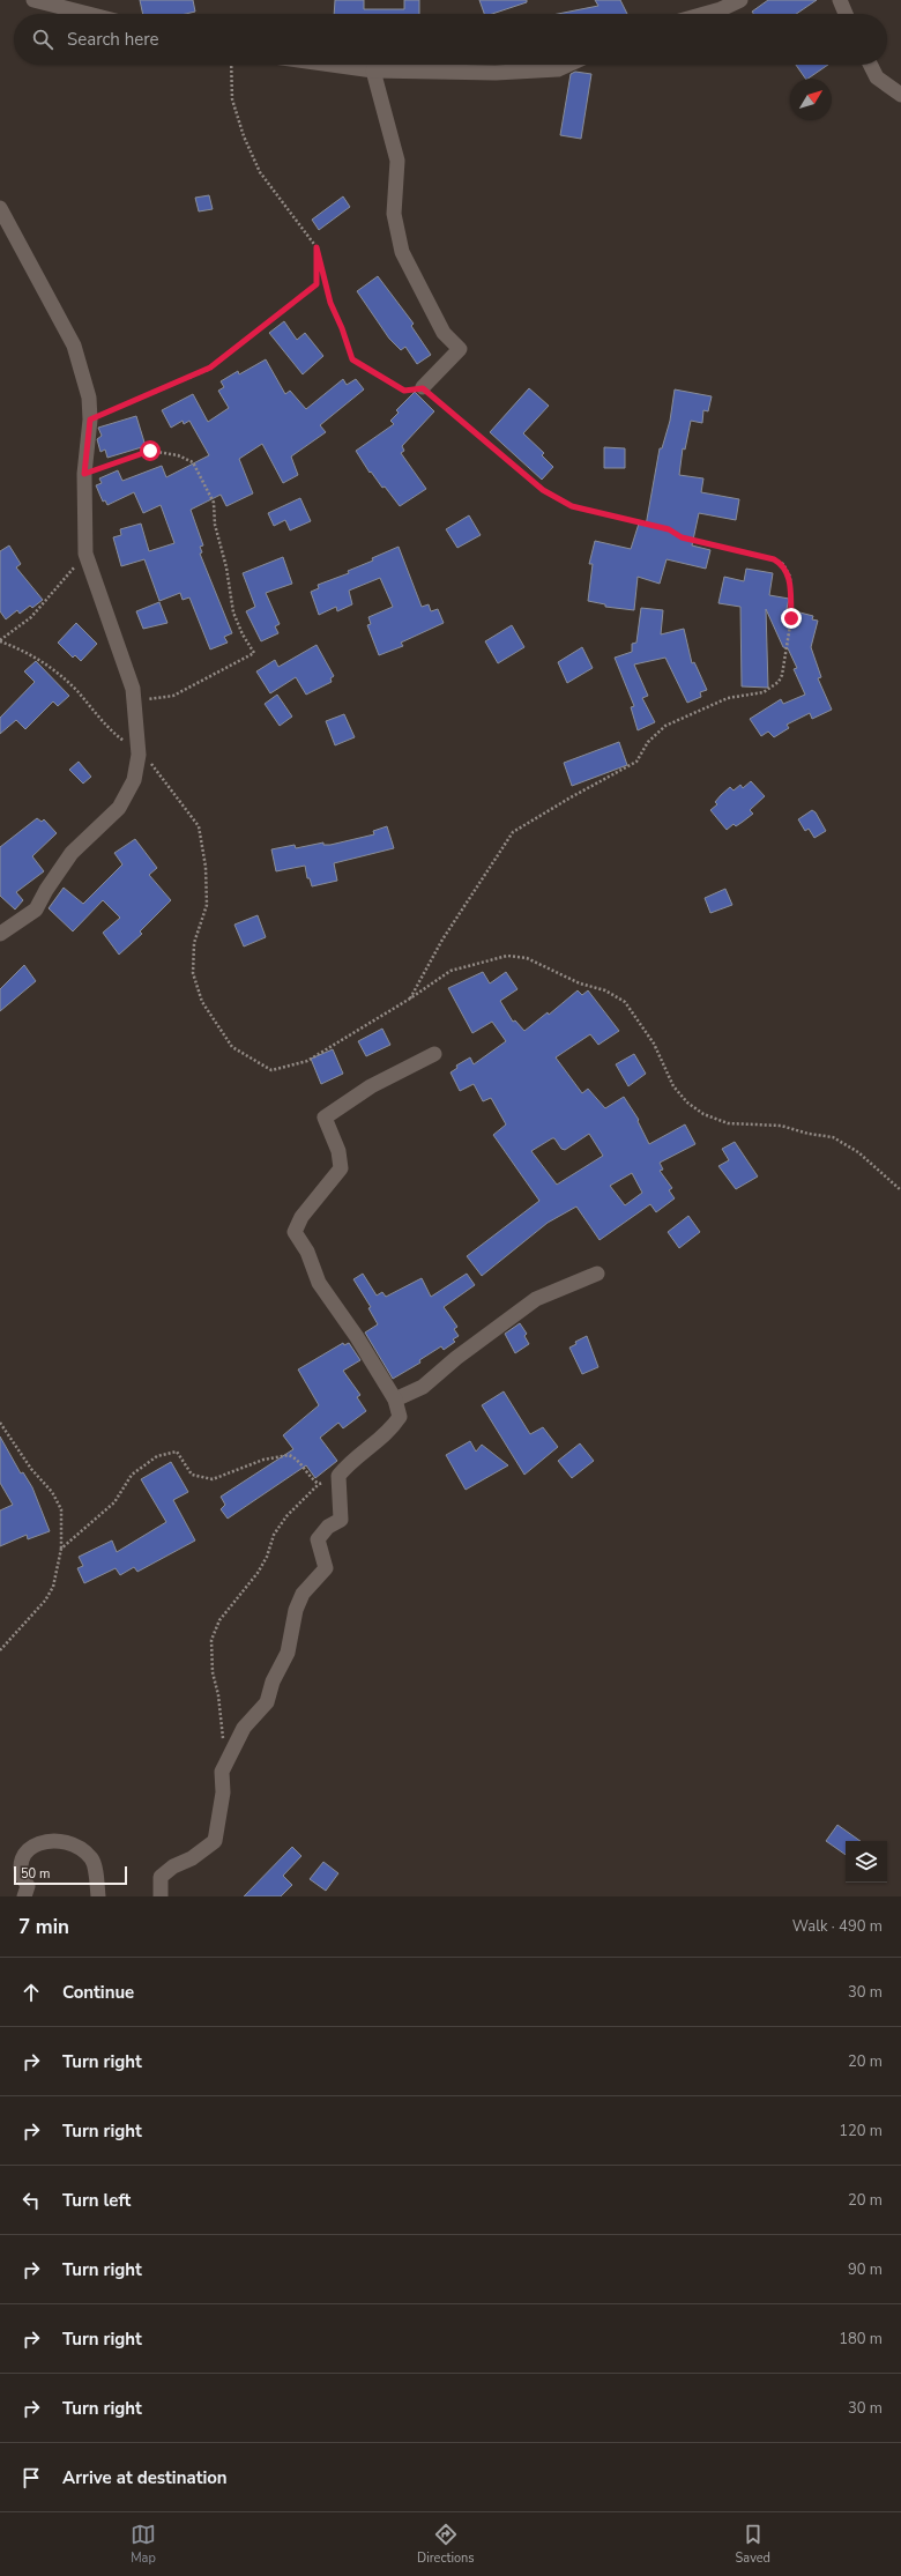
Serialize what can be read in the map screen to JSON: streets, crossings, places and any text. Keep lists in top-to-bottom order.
{
  "scale_bar": "50 m",
  "north": "top right",
  "page": {
    "search": "Search here",
    "scale": "50 m",
    "heading": ["7 min", "Walk · 490 m"],
    "list": [
      ["Continue", "30 m"],
      ["Turn right", "20 m"],
      ["Turn right", "120 m"],
      ["Turn left", "20 m"],
      ["Turn right", "90 m"],
      ["Turn right", "180 m"],
      ["Turn right", "30 m"],
      "Arrive at destination"
    ],
    "nav": ["Map", "Directions", "Saved"]
  }
}
